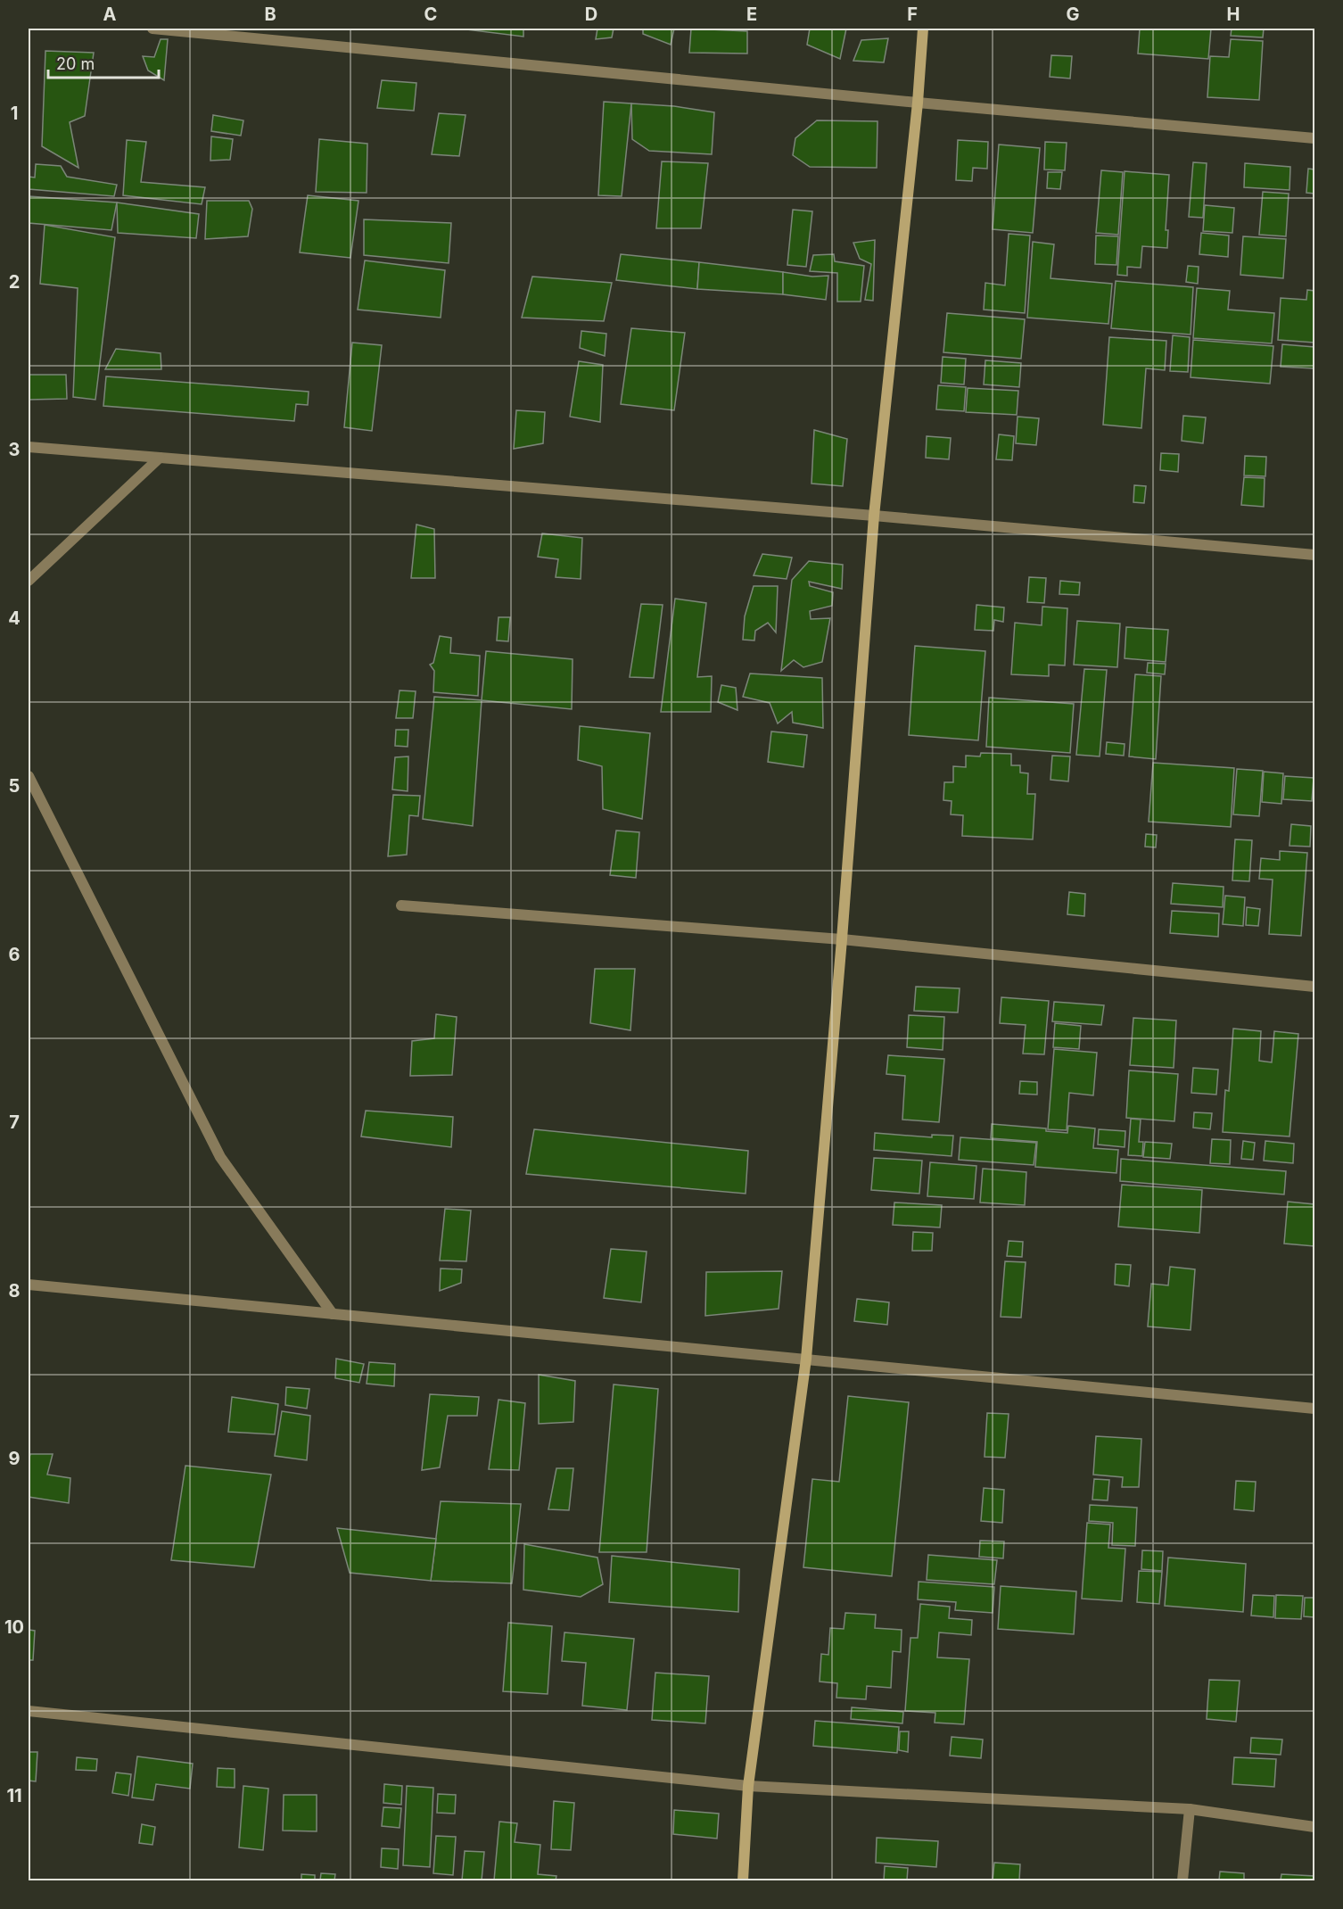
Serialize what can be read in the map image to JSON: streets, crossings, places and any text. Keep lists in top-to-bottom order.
{
  "scale_bar": "20 m",
  "grid": {
    "columns": [
      "A",
      "B",
      "C",
      "D",
      "E",
      "F",
      "G",
      "H"
    ],
    "rows": [
      "1",
      "2",
      "3",
      "4",
      "5",
      "6",
      "7",
      "8",
      "9",
      "10",
      "11"
    ]
  }
}
